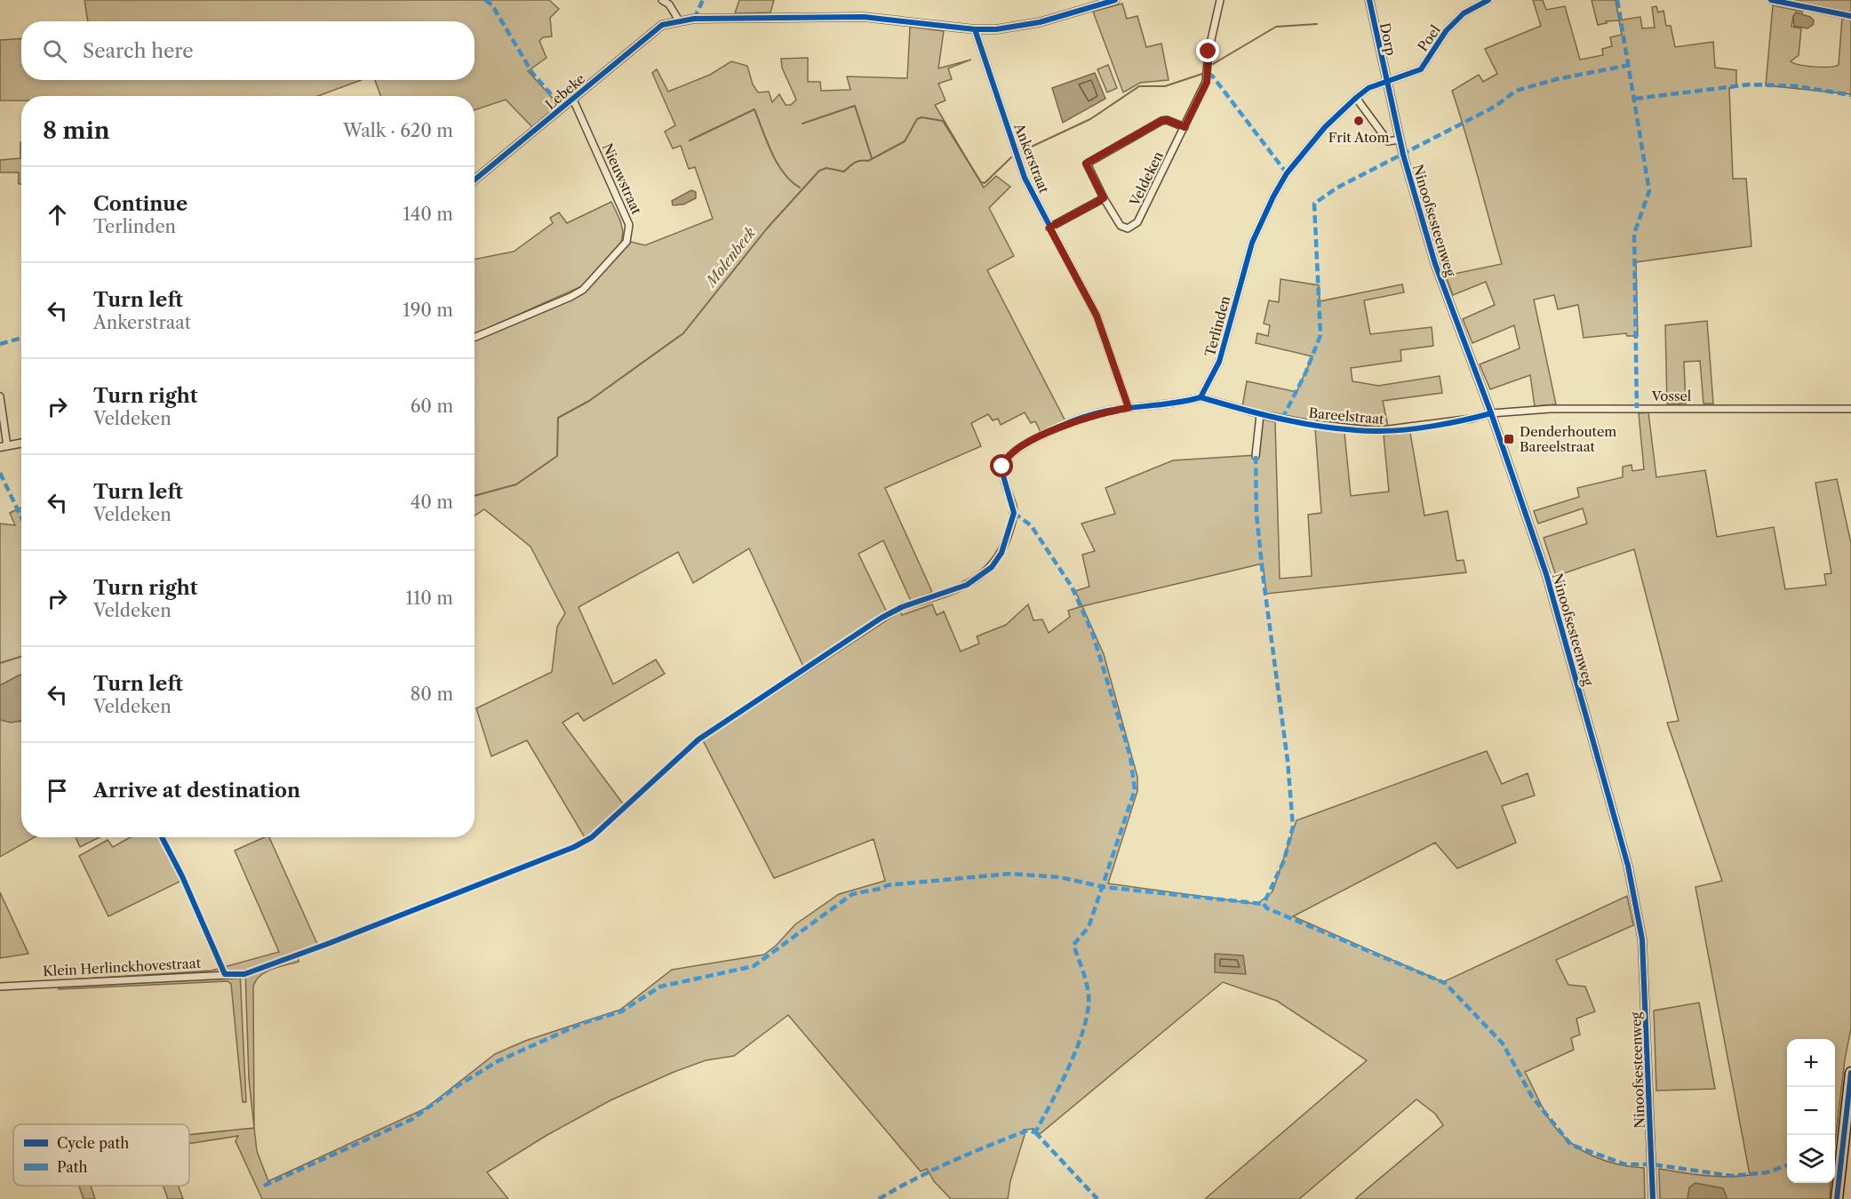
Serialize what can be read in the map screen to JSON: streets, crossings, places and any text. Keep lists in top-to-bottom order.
{
  "streets": {
    "street": [
      "Poel",
      "Dorp",
      "Lebeke",
      "Ankerstraat",
      "Nieuwstraat",
      "Veldeken",
      "Ninoofsesteenweg",
      "Terlinden",
      "Vossel",
      "Bareelstraat",
      "Klein Herlinckhovestraat"
    ]
  },
  "crossings": [
    ["Poel", "Dorp"],
    ["Poel", "Ninoofsesteenweg"],
    ["Poel", "Terlinden"],
    ["Dorp", "Ninoofsesteenweg"],
    ["Dorp", "Terlinden"],
    ["Lebeke", "Nieuwstraat"],
    ["Ninoofsesteenweg", "Terlinden"],
    ["Ninoofsesteenweg", "Vossel"],
    ["Ninoofsesteenweg", "Bareelstraat"],
    ["Terlinden", "Bareelstraat"],
    ["Vossel", "Bareelstraat"]
  ],
  "water": ["Molenbeek"],
  "places": {
    "other": ["Frit Atom"],
    "transit": ["Denderhoutem Bareelstraat"]
  },
  "legend": ["Cycle path", "Path"],
  "page": {
    "search": "Search here",
    "heading": ["8 min", "Walk · 620 m"],
    "list": [
      ["Continue", "Terlinden", "140 m"],
      ["Turn left", "Ankerstraat", "190 m"],
      ["Turn right", "Veldeken", "60 m"],
      ["Turn left", "Veldeken", "40 m"],
      ["Turn right", "Veldeken", "110 m"],
      ["Turn left", "Veldeken", "80 m"],
      "Arrive at destination"
    ],
    "map_buttons": ["+", "−"]
  }
}
